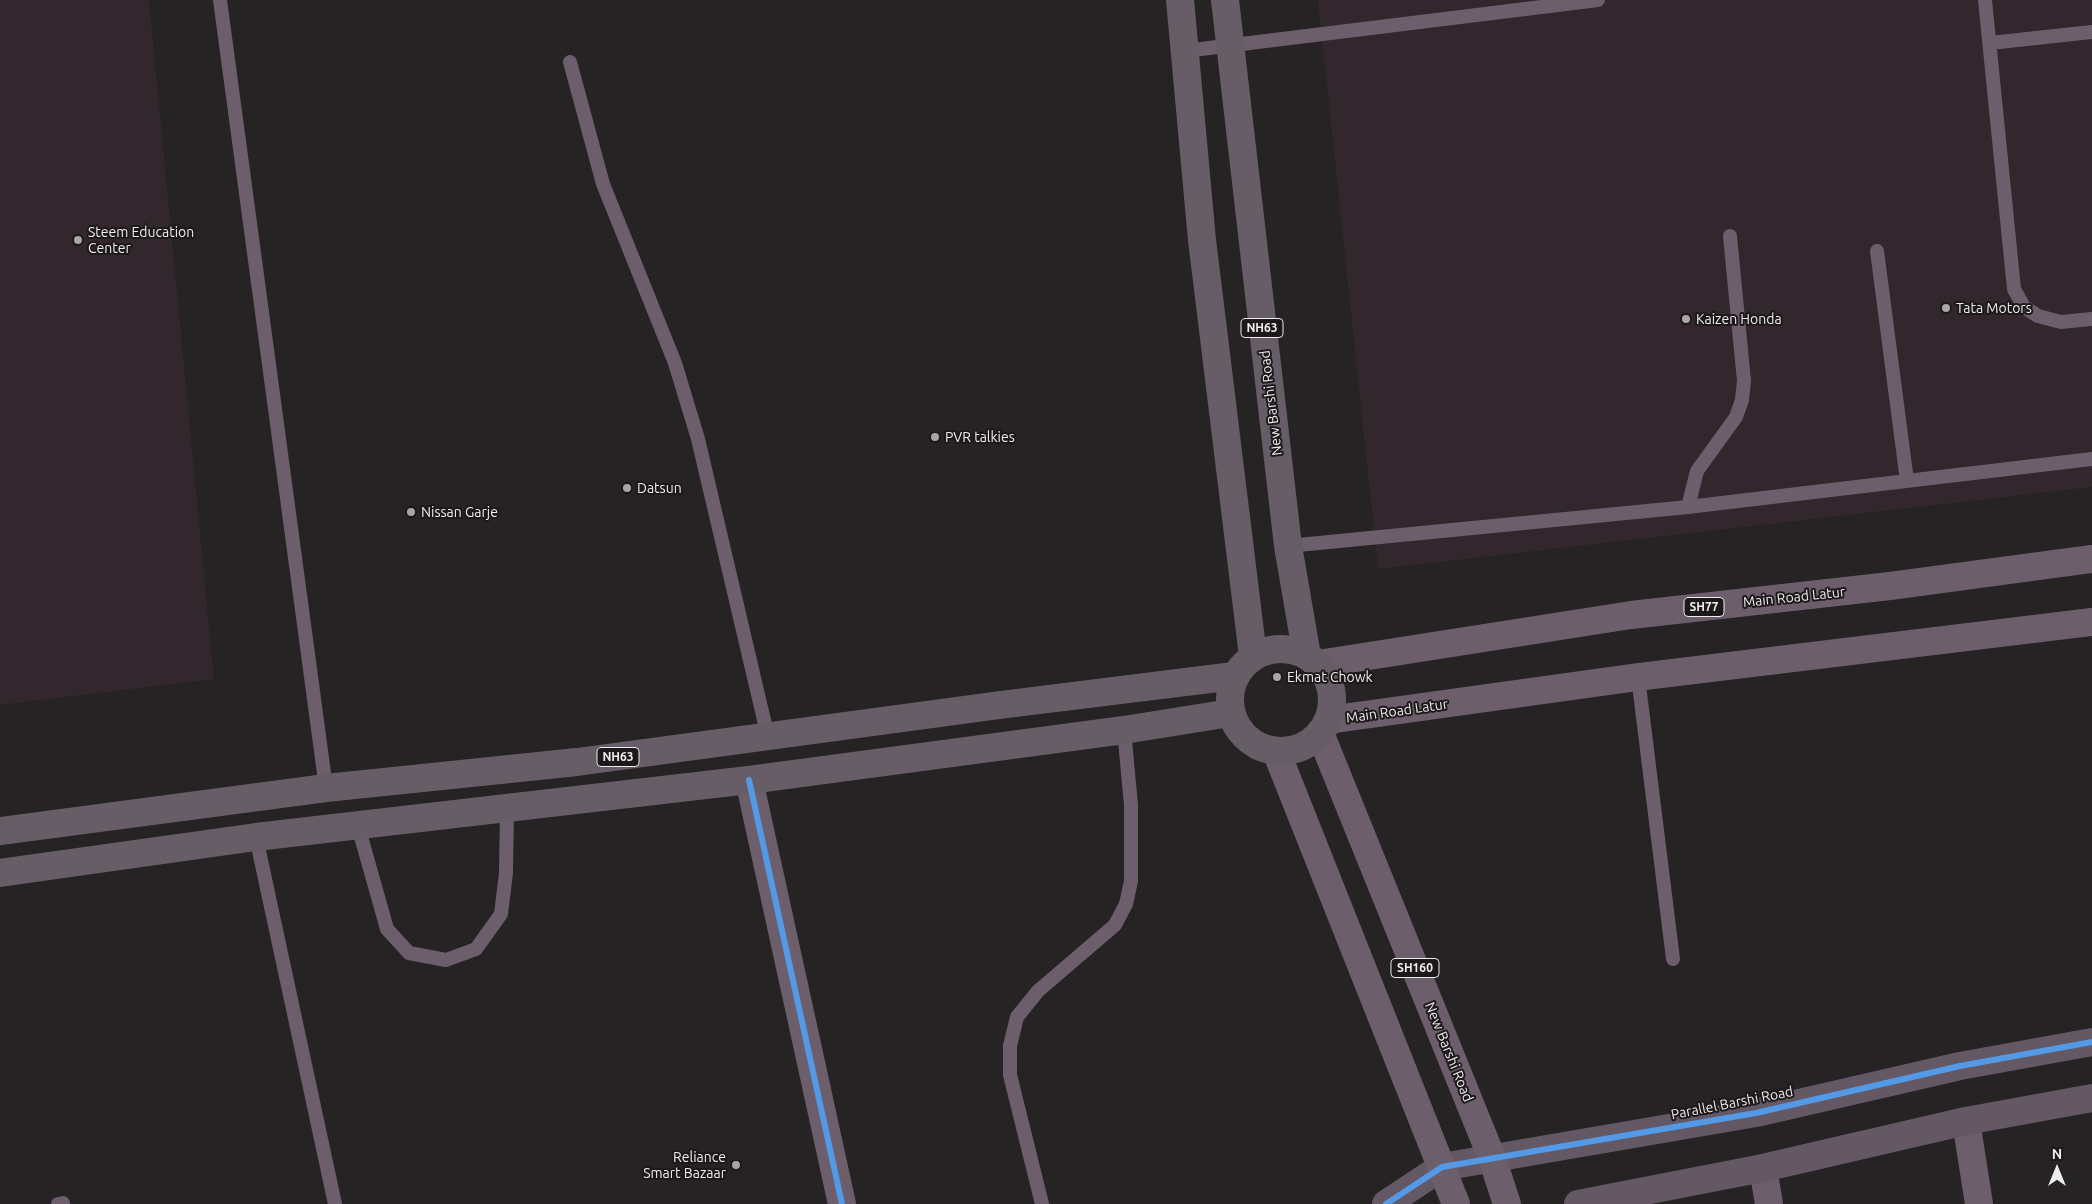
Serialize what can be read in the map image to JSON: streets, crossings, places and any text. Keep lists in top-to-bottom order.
{
  "streets": {
    "highway": ["NH63", "New Barshi Road"],
    "main road": ["Main Road Latur", "SH77", "SH160"],
    "street": ["Parallel Barshi Road"]
  },
  "crossings": [
    ["NH63", "New Barshi Road"],
    ["NH63", "Main Road Latur"],
    ["New Barshi Road", "Main Road Latur"],
    ["New Barshi Road", "Parallel Barshi Road"]
  ],
  "places": [
    "Steem Education Center",
    "Tata Motors",
    "Kaizen Honda",
    "PVR talkies",
    "Datsun",
    "Nissan Garje",
    "Ekmat Chowk",
    "Reliance Smart Bazaar"
  ],
  "north": "top"
}
